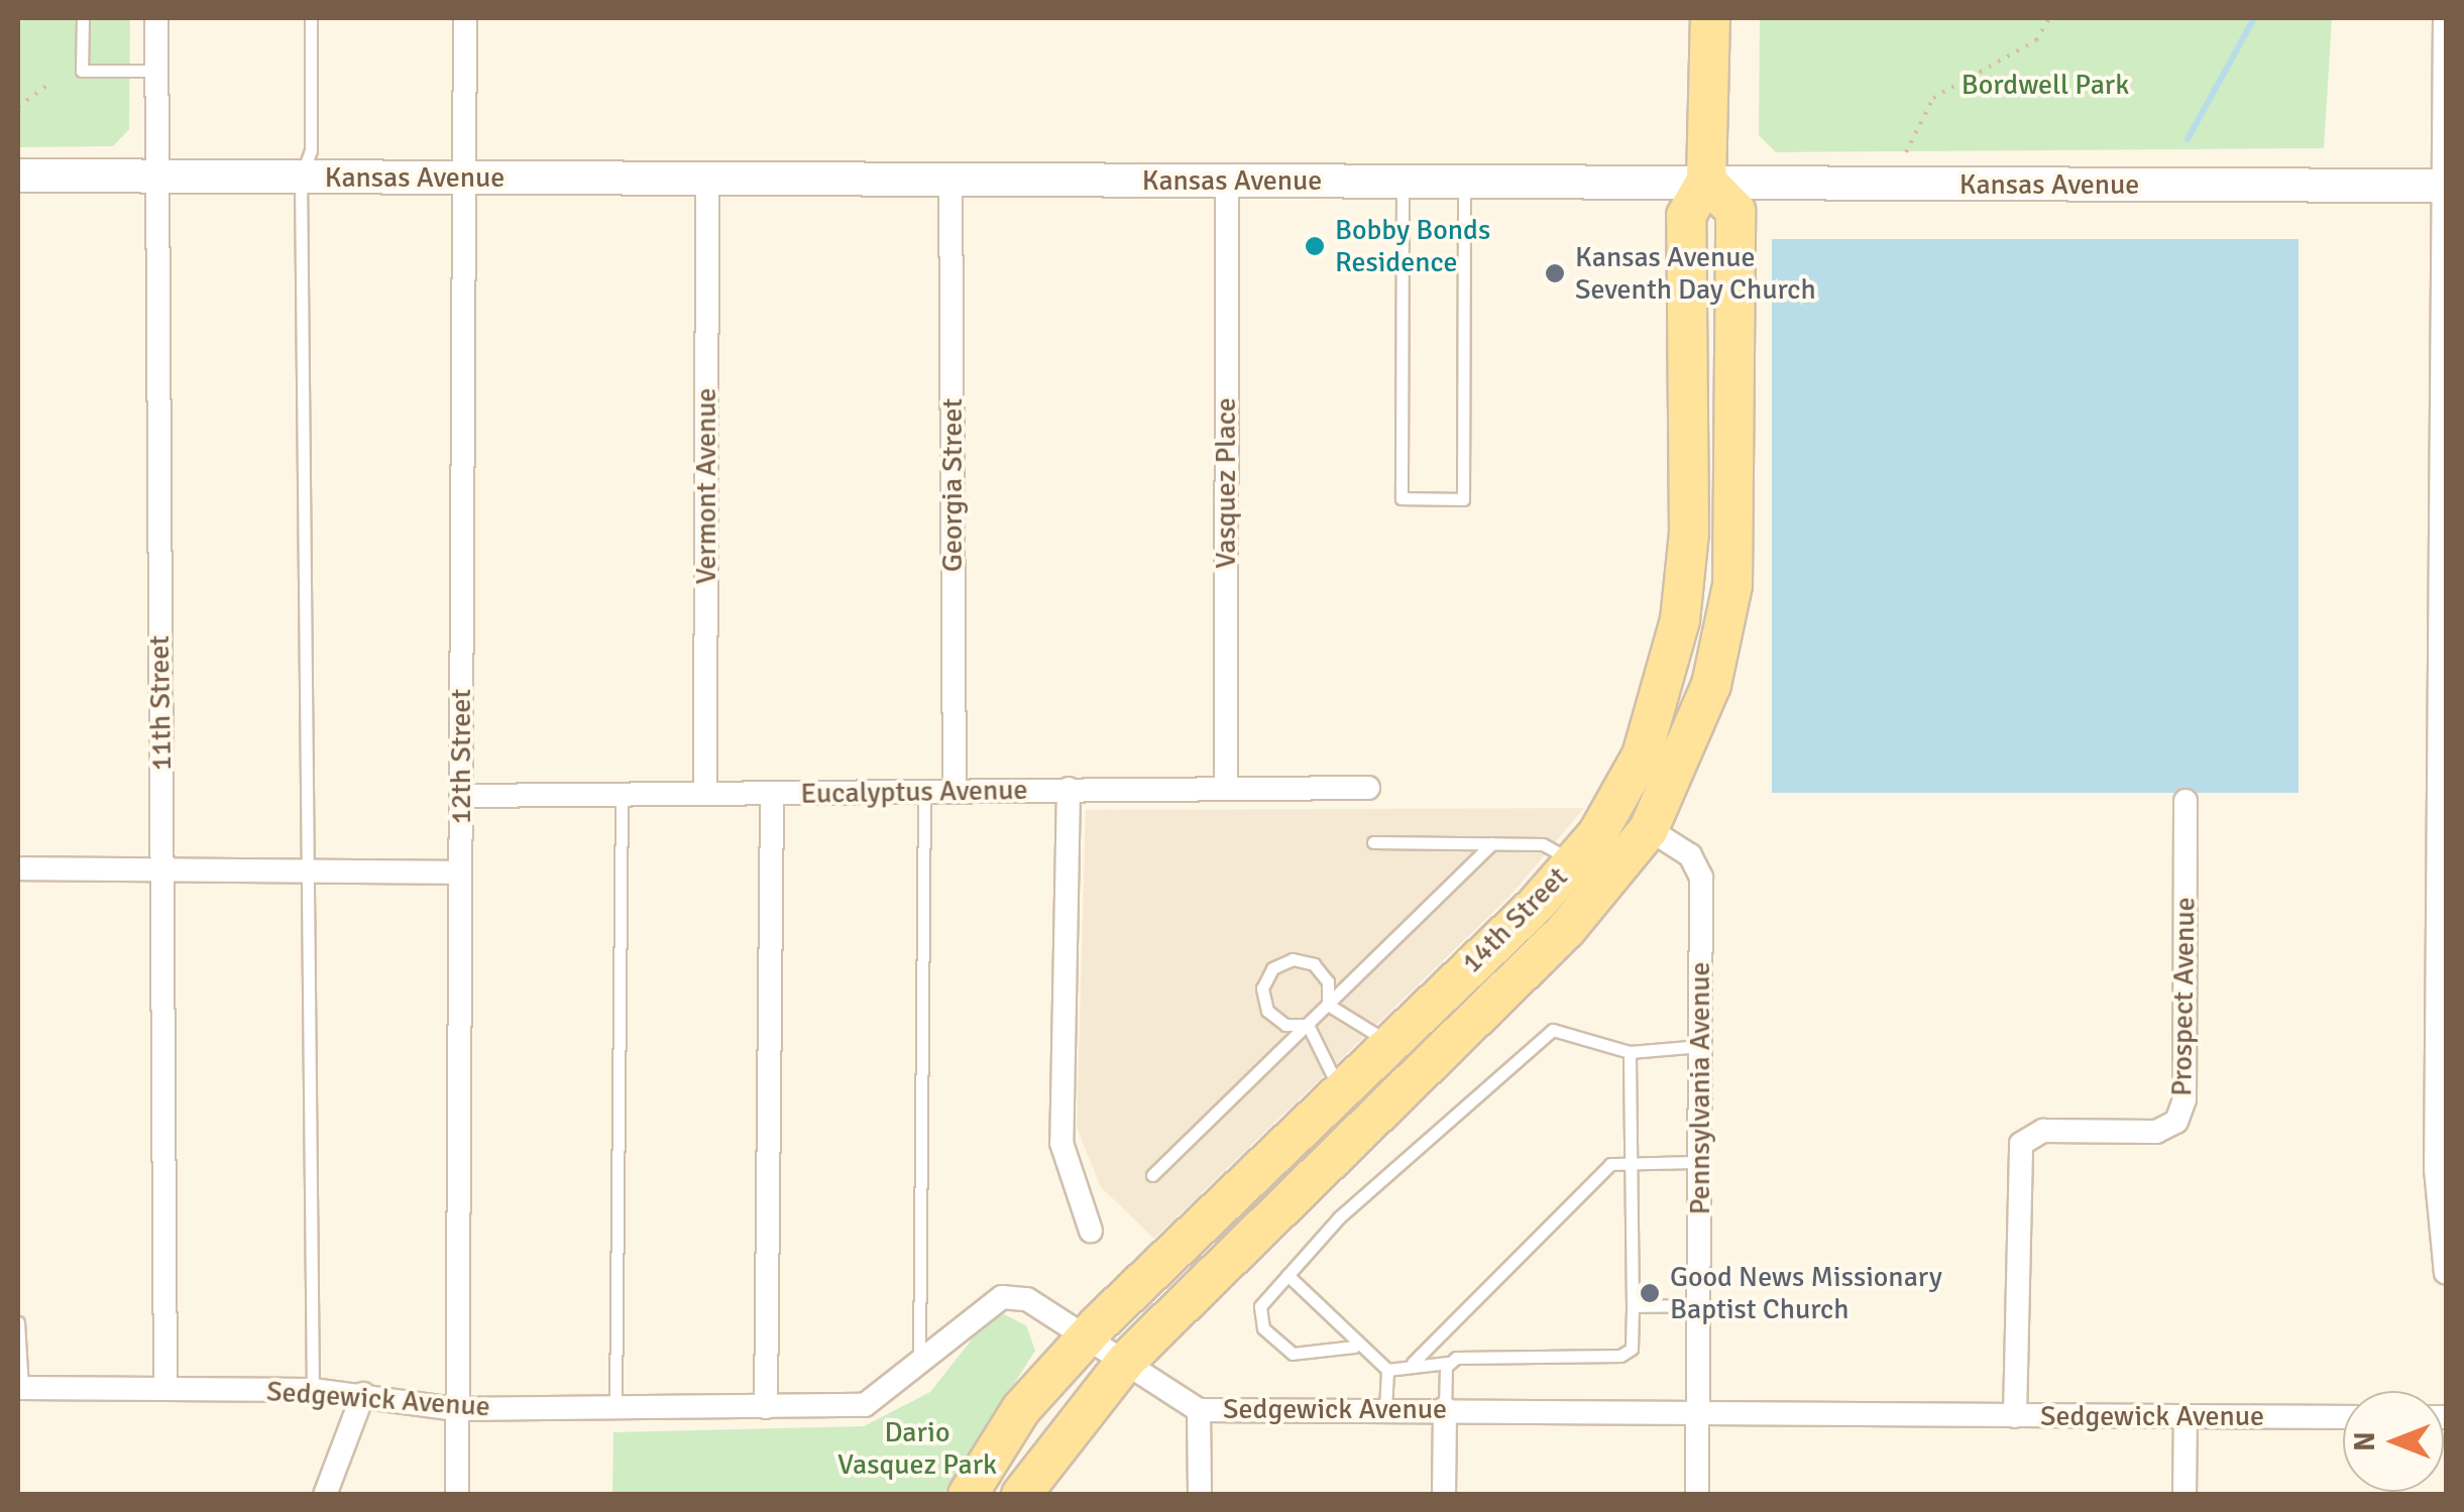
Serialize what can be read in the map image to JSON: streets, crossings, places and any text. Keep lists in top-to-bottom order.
{
  "streets": {
    "main road": ["14th Street"],
    "street": [
      "Kansas Avenue",
      "Vasquez Place",
      "Georgia Street",
      "Vermont Avenue",
      "11th Street",
      "12th Street",
      "Eucalyptus Avenue",
      "Prospect Avenue",
      "Pennsylvania Avenue",
      "Sedgewick Avenue"
    ]
  },
  "crossings": [
    ["Kansas Avenue", "Vasquez Place"],
    ["Kansas Avenue", "Georgia Street"],
    ["Kansas Avenue", "Vermont Avenue"],
    ["Kansas Avenue", "11th Street"],
    ["Kansas Avenue", "12th Street"],
    ["Kansas Avenue", "14th Street"],
    ["Vasquez Place", "Eucalyptus Avenue"],
    ["Georgia Street", "Eucalyptus Avenue"],
    ["Vermont Avenue", "Eucalyptus Avenue"],
    ["11th Street", "Sedgewick Avenue"],
    ["12th Street", "Eucalyptus Avenue"],
    ["12th Street", "Sedgewick Avenue"],
    ["14th Street", "Pennsylvania Avenue"],
    ["14th Street", "Sedgewick Avenue"],
    ["Prospect Avenue", "Sedgewick Avenue"],
    ["Pennsylvania Avenue", "Sedgewick Avenue"]
  ],
  "parks": ["Bordwell Park", "Dario Vasquez Park"],
  "places": ["Bobby Bonds Residence", "Kansas Avenue Seventh Day Church", "Good News Missionary Baptist Church"],
  "north": "left"
}
